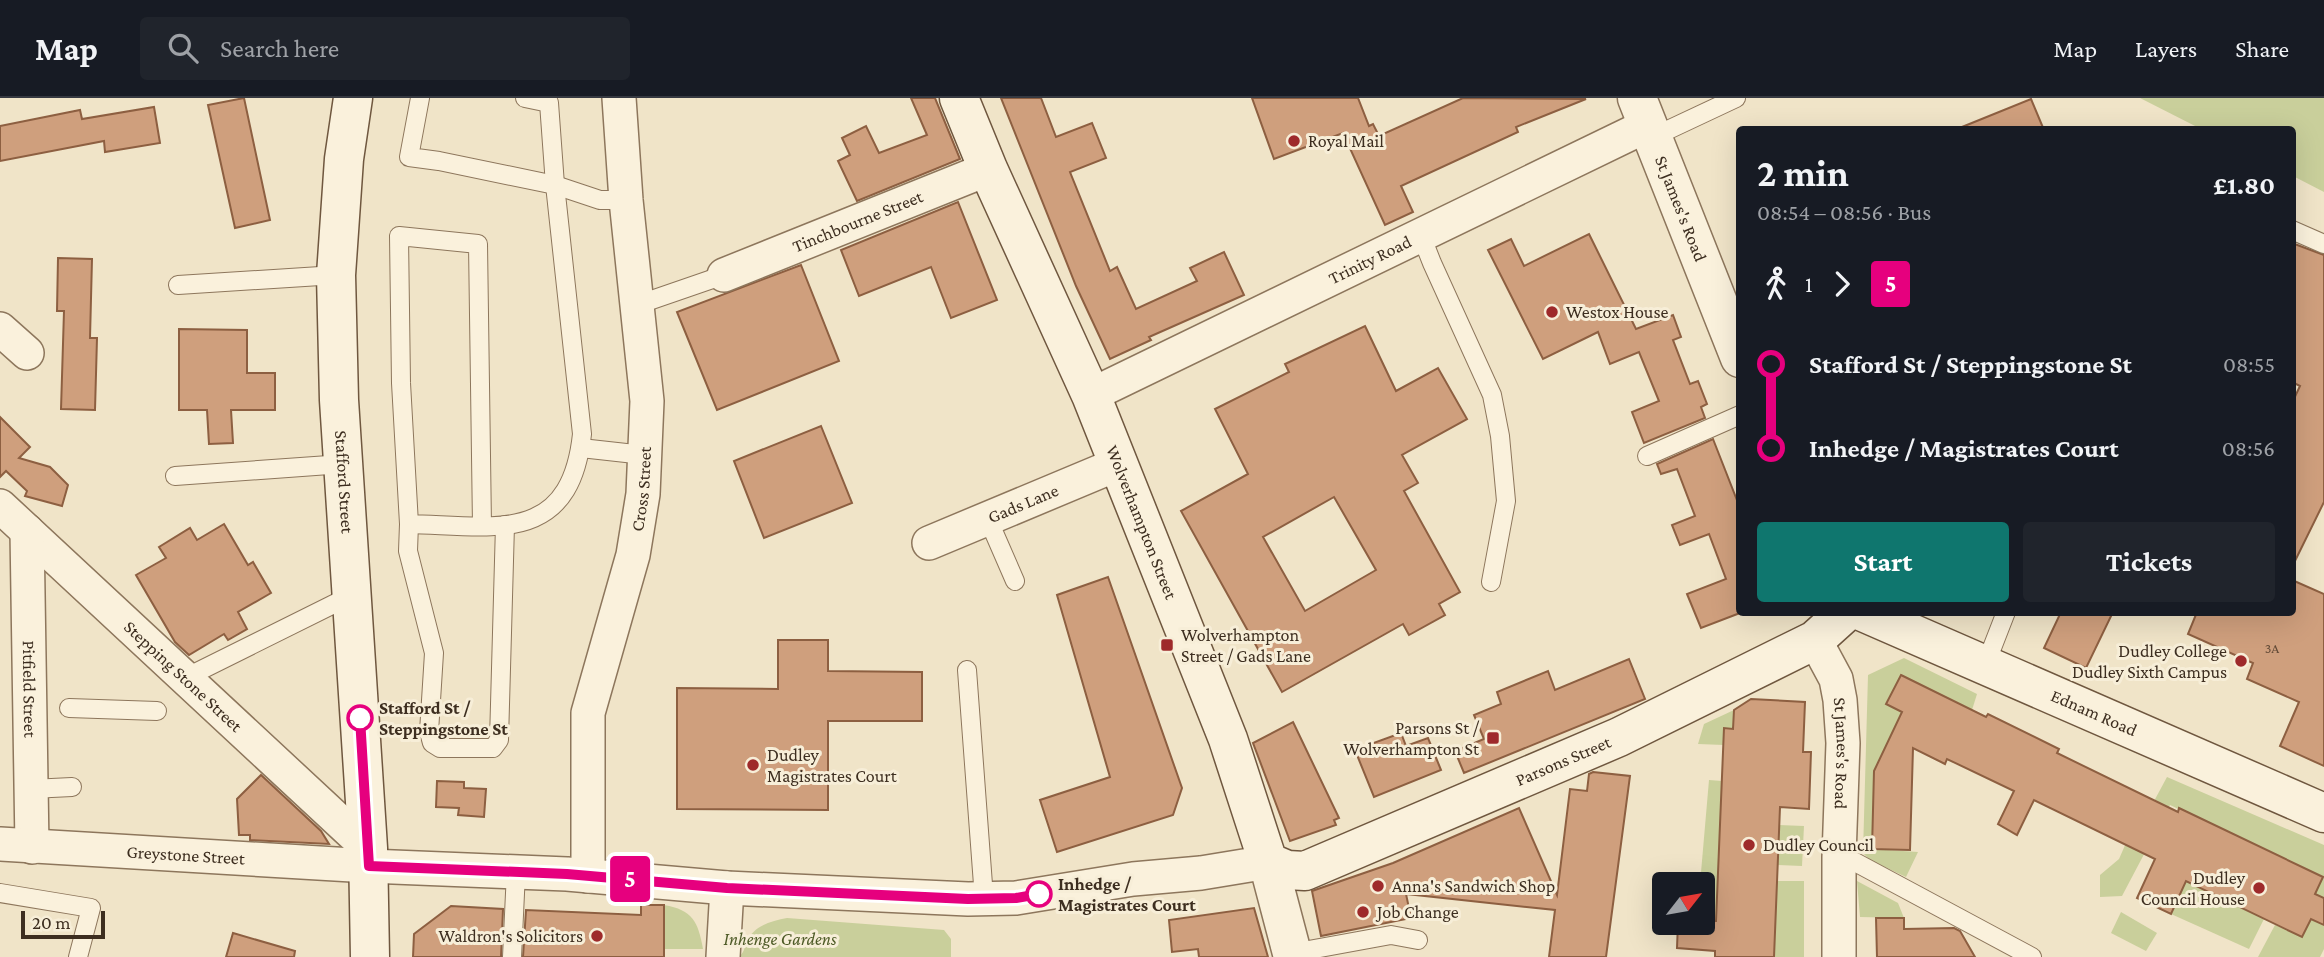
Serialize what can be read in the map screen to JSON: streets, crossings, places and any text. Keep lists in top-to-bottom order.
{
  "streets": {
    "main road": [
      "St James's Road",
      "Stafford Street",
      "Wolverhampton Street",
      "Ednam Road",
      "Parsons Street"
    ],
    "street": [
      "Tinchbourne Street",
      "Trinity Road",
      "Cross Street",
      "Gads Lane",
      "Stepping Stone Street",
      "Pitfield Street",
      "Greystone Street"
    ]
  },
  "crossings": [
    ["St James's Road", "Trinity Road"],
    ["St James's Road", "Parsons Street"],
    ["Tinchbourne Street", "Wolverhampton Street"],
    ["Trinity Road", "Wolverhampton Street"],
    ["Stafford Street", "Stepping Stone Street"],
    ["Stafford Street", "Greystone Street"],
    ["Cross Street", "Greystone Street"],
    ["Gads Lane", "Wolverhampton Street"],
    ["Wolverhampton Street", "Parsons Street"],
    ["Wolverhampton Street", "Greystone Street"],
    ["Stepping Stone Street", "Pitfield Street"],
    ["Stepping Stone Street", "Greystone Street"],
    ["Pitfield Street", "Greystone Street"],
    ["Parsons Street", "Greystone Street"]
  ],
  "parks": ["Inhenge Gardens"],
  "places": {
    "other": [
      "Royal Mail",
      "Westox House",
      "Dudley College Dudley Sixth Campus",
      "Stafford St / Steppingstone St",
      "Dudley Magistrates Court",
      "Dudley Council",
      "Anna's Sandwich Shop",
      "Dudley Council House",
      "Inhedge / Magistrates Court",
      "Job Change",
      "Waldron's Solicitors"
    ],
    "transit": ["Wolverhampton Street / Gads Lane", "Parsons St / Wolverhampton St"]
  },
  "lines": ["bus line 5"],
  "house_numbers": ["3A"],
  "scale_bar": "20 m",
  "north": "top right",
  "page": {
    "header": "Map",
    "search": "Search here",
    "nav": ["Map", "Layers", "Share"],
    "on_map": "5",
    "heading": ["2 min", "08:54 – 08:56 · Bus", "£1.80"],
    "legs": ["1", "5"],
    "list": [
      {
        "name": "Stafford St / Steppingstone St",
        "value": "08:55"
      },
      {
        "name": "Inhedge / Magistrates Court",
        "value": "08:56"
      }
    ],
    "buttons": ["Start", "Tickets"],
    "scale": "20 m"
  }
}
